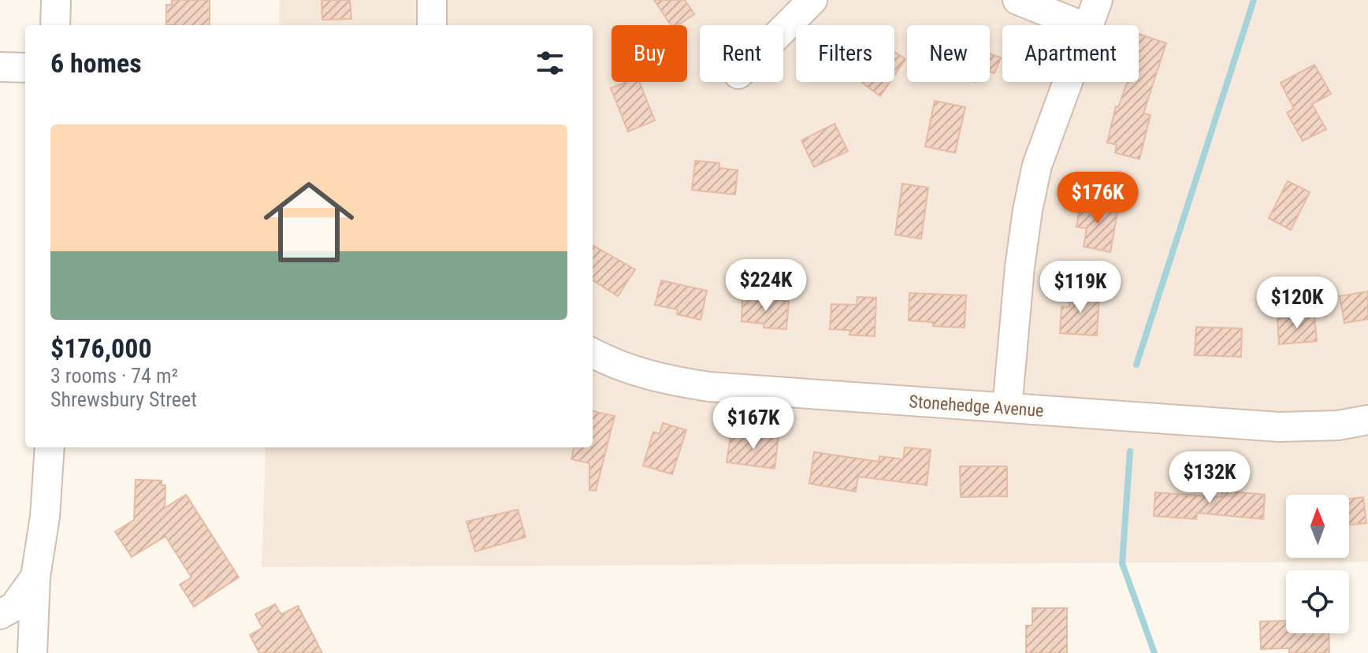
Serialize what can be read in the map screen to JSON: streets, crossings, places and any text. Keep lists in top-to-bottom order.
{
  "streets": {
    "street": ["Stonehedge Avenue"]
  },
  "north": "top",
  "page": {
    "chip": [
      "Buy",
      "Rent",
      "Filters",
      "New",
      "Apartment"
    ],
    "heading": "6 homes",
    "list": [
      {
        "name": "$176,000",
        "note": "3 rooms · 74 m² · Shrewsbury Street"
      }
    ],
    "price": [
      "$176K",
      "$224K",
      "$119K",
      "$120K",
      "$167K",
      "$132K"
    ]
  }
}
